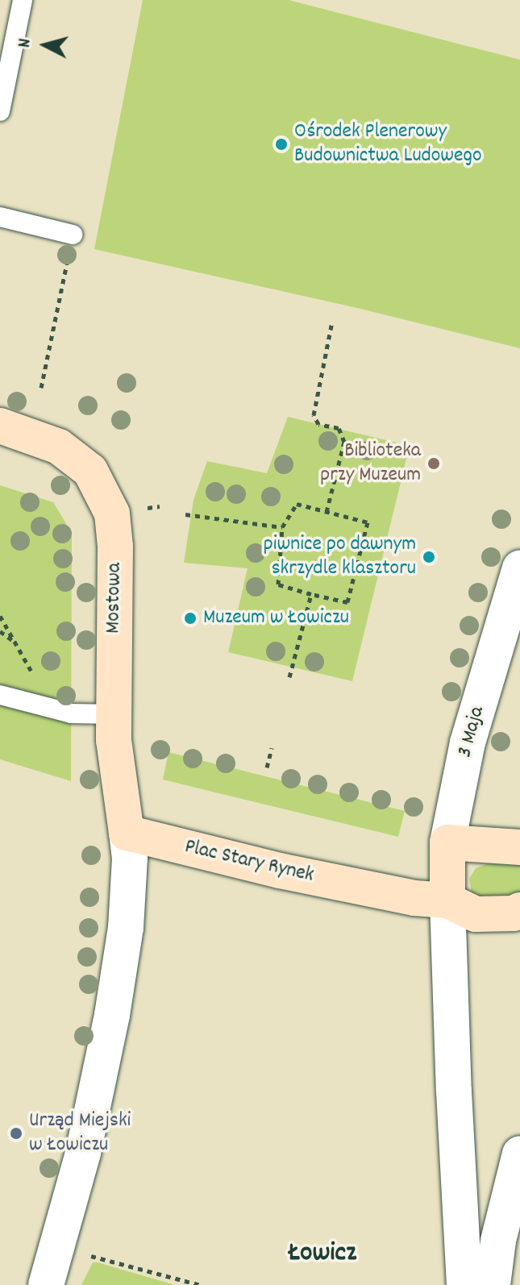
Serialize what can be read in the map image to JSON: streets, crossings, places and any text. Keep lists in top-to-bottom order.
{
  "streets": {
    "street": ["Mostowa", "3 Maja", "Plac Stary Rynek"]
  },
  "crossings": [
    ["Mostowa", "Plac Stary Rynek"],
    ["3 Maja", "Plac Stary Rynek"]
  ],
  "districts": ["Łowicz"],
  "places": [
    "Ośrodek Plenerowy Budownictwa Ludowego",
    "Biblioteka przy Muzeum",
    "piwnice po dawnym skrzydle klasztoru",
    "Muzeum w Łowiczu",
    "Urząd Miejski w Łowiczu"
  ],
  "north": "left"
}
